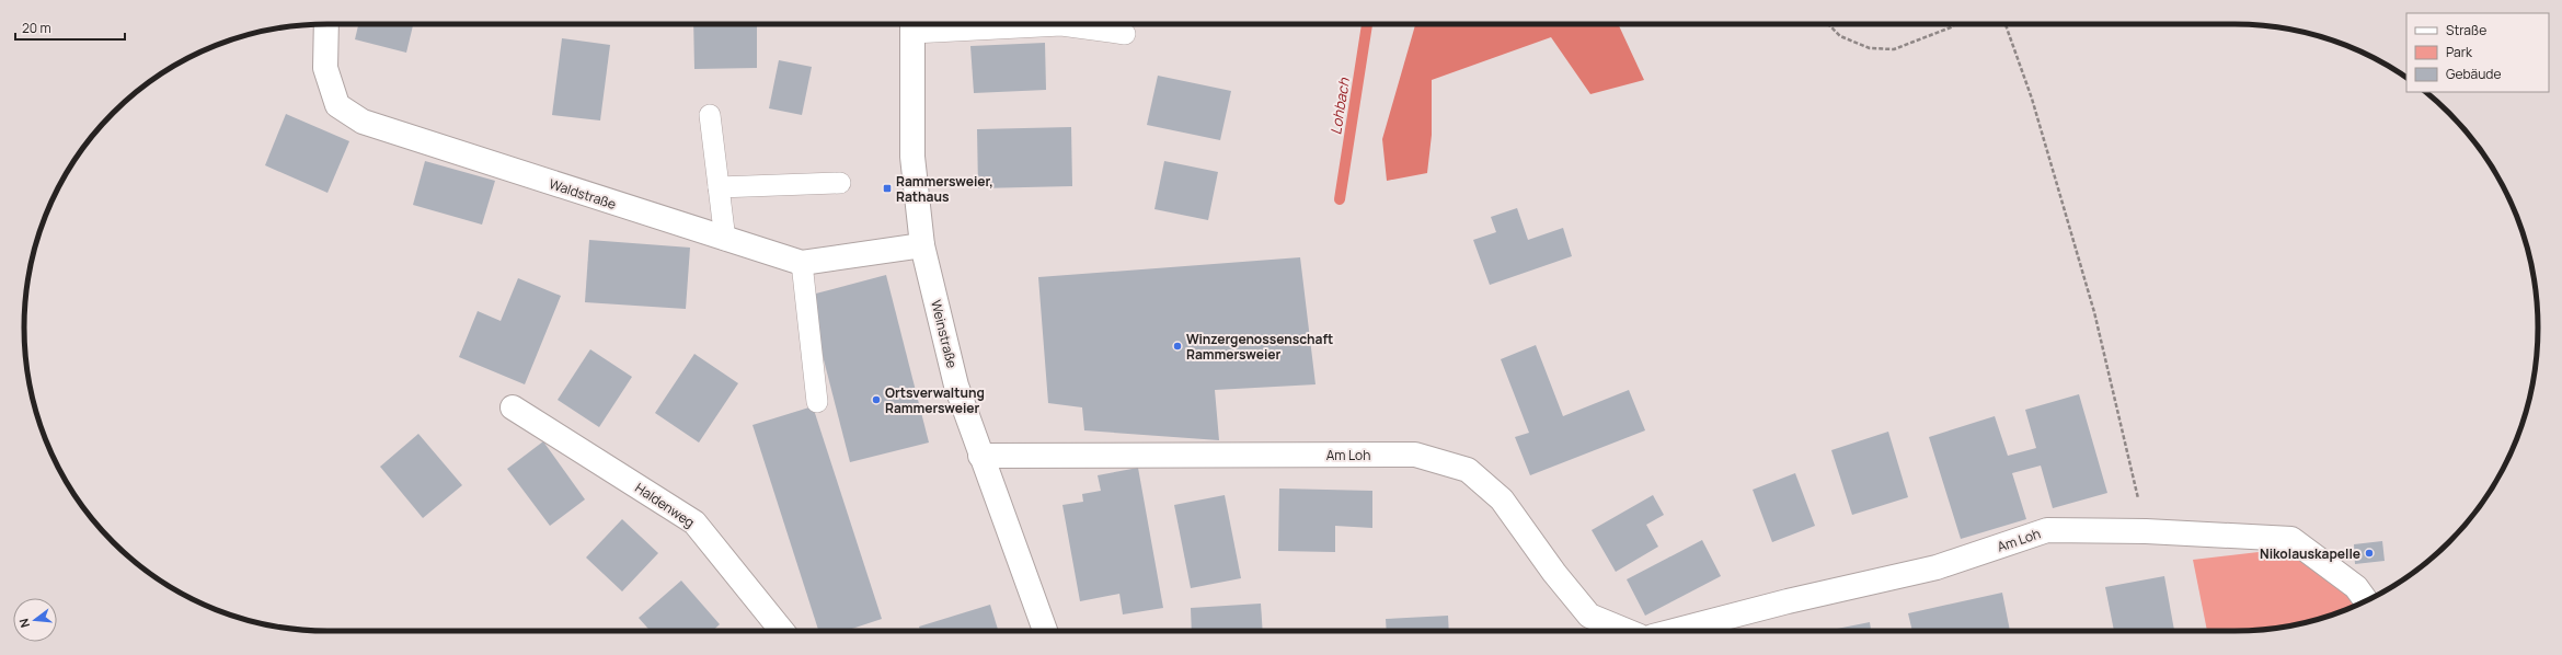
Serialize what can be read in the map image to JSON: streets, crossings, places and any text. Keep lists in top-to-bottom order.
{
  "streets": {
    "street": [
      "Waldstraße",
      "Weinstraße",
      "Am Loh",
      "Haldenweg"
    ]
  },
  "crossings": [
    ["Waldstraße", "Weinstraße"],
    ["Weinstraße", "Am Loh"]
  ],
  "water": ["Lohbach"],
  "places": {
    "transit": ["Rammersweier, Rathaus"],
    "other": ["Winzergenossenschaft Rammersweier", "Ortsverwaltung Rammersweier", "Nikolauskapelle"]
  },
  "legend": ["Straße", "Park", "Gebäude"],
  "scale_bar": "20 m",
  "north": "left"
}
